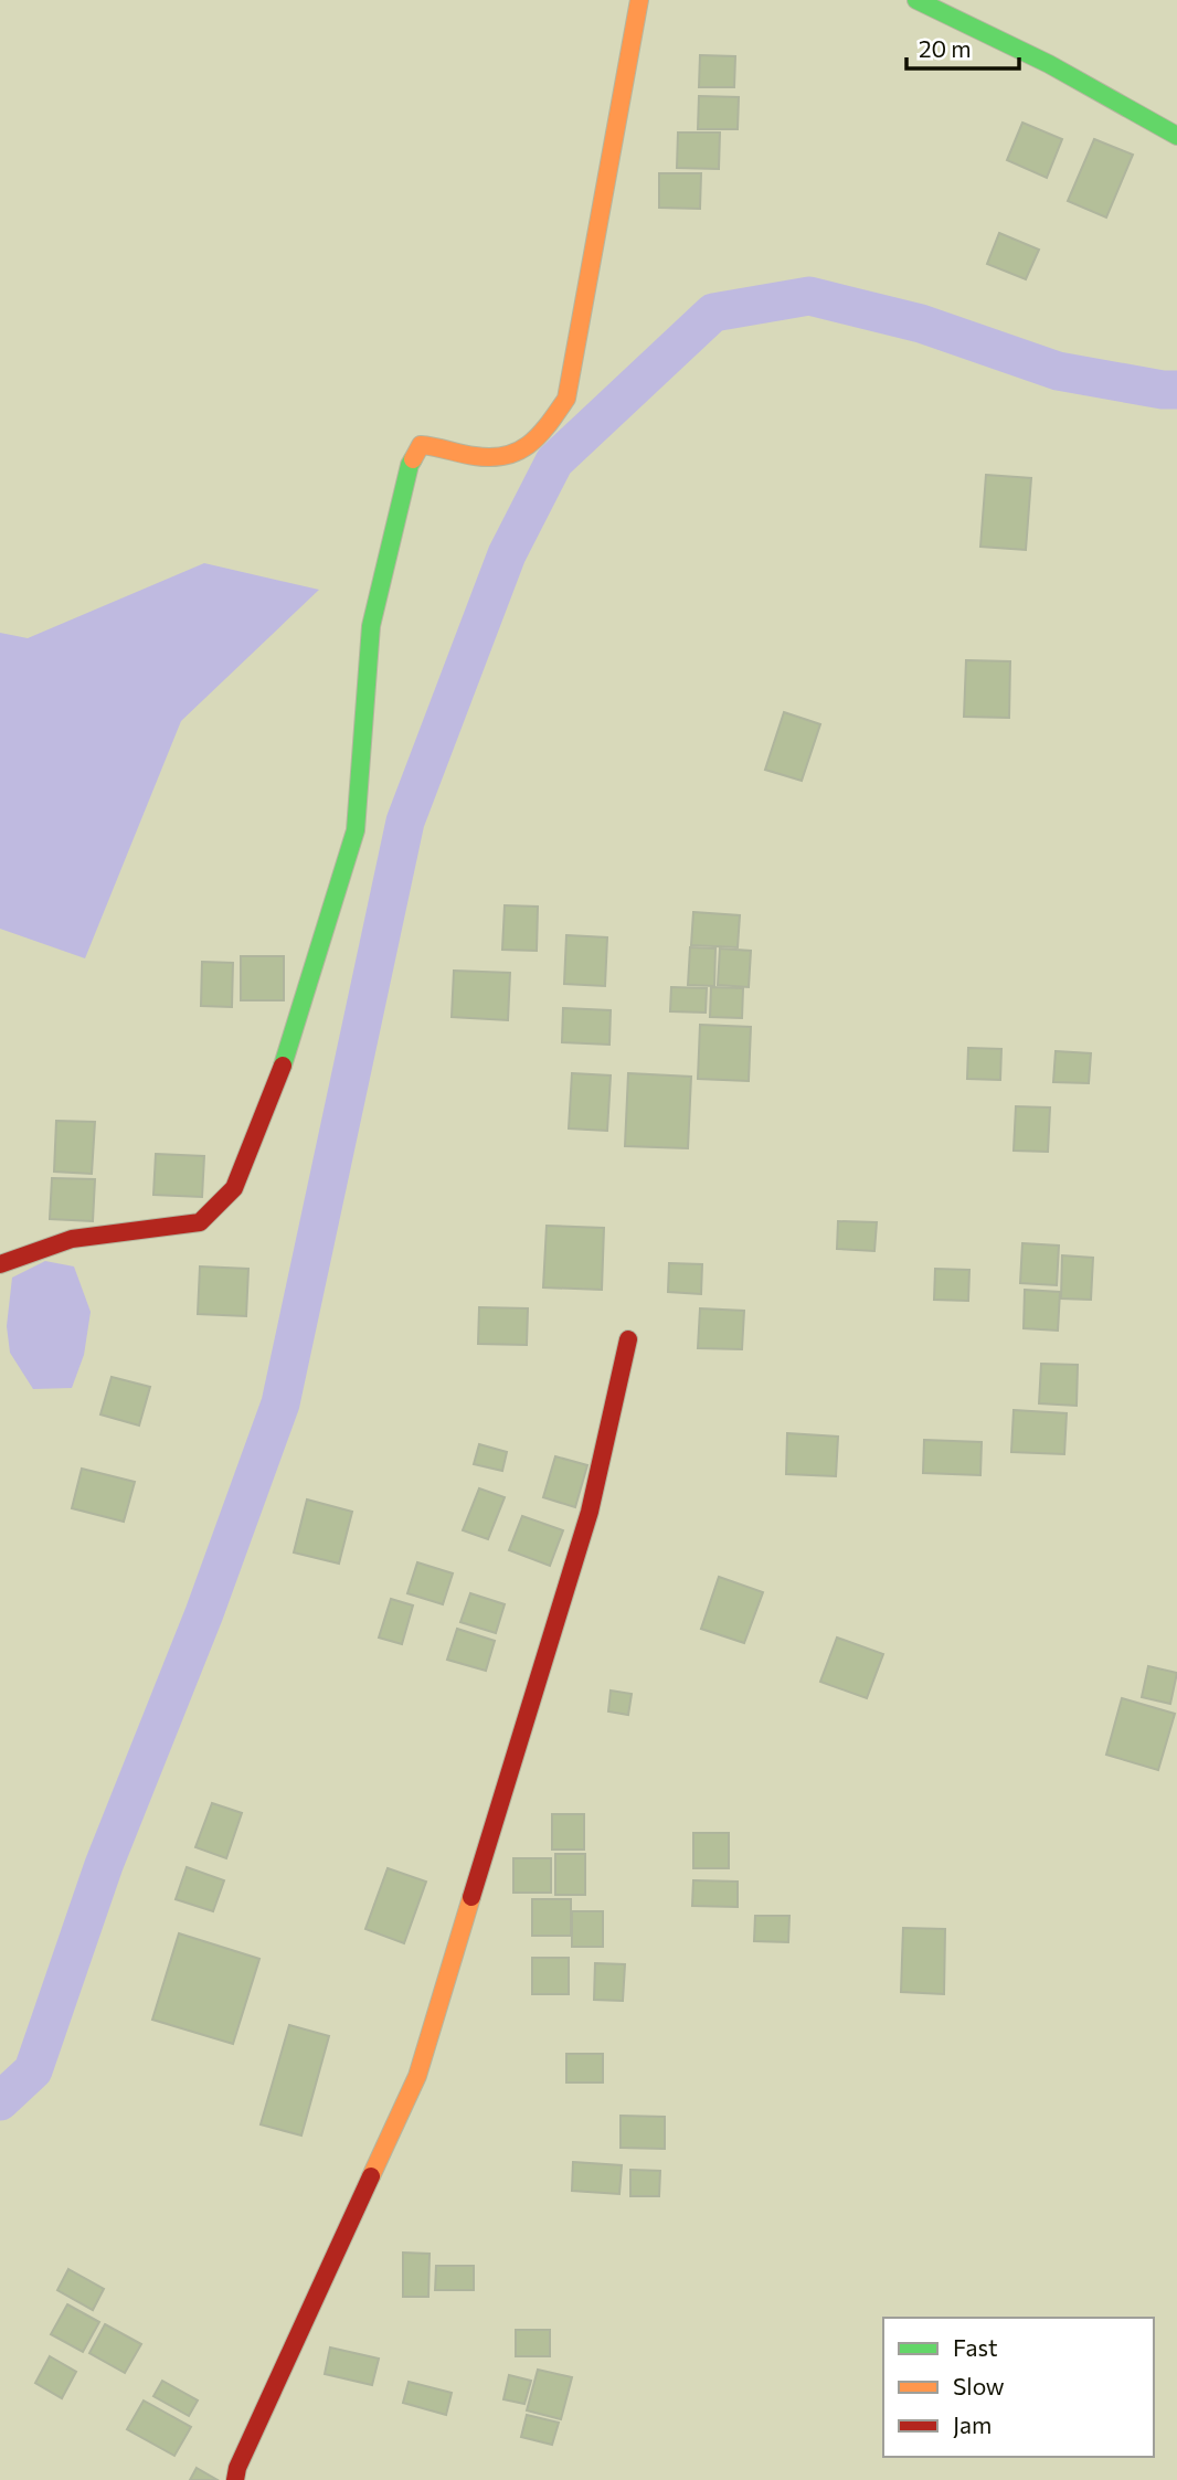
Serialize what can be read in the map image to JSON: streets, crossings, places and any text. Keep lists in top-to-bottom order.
{
  "legend": ["Fast", "Slow", "Jam"],
  "scale_bar": "20 m"
}
